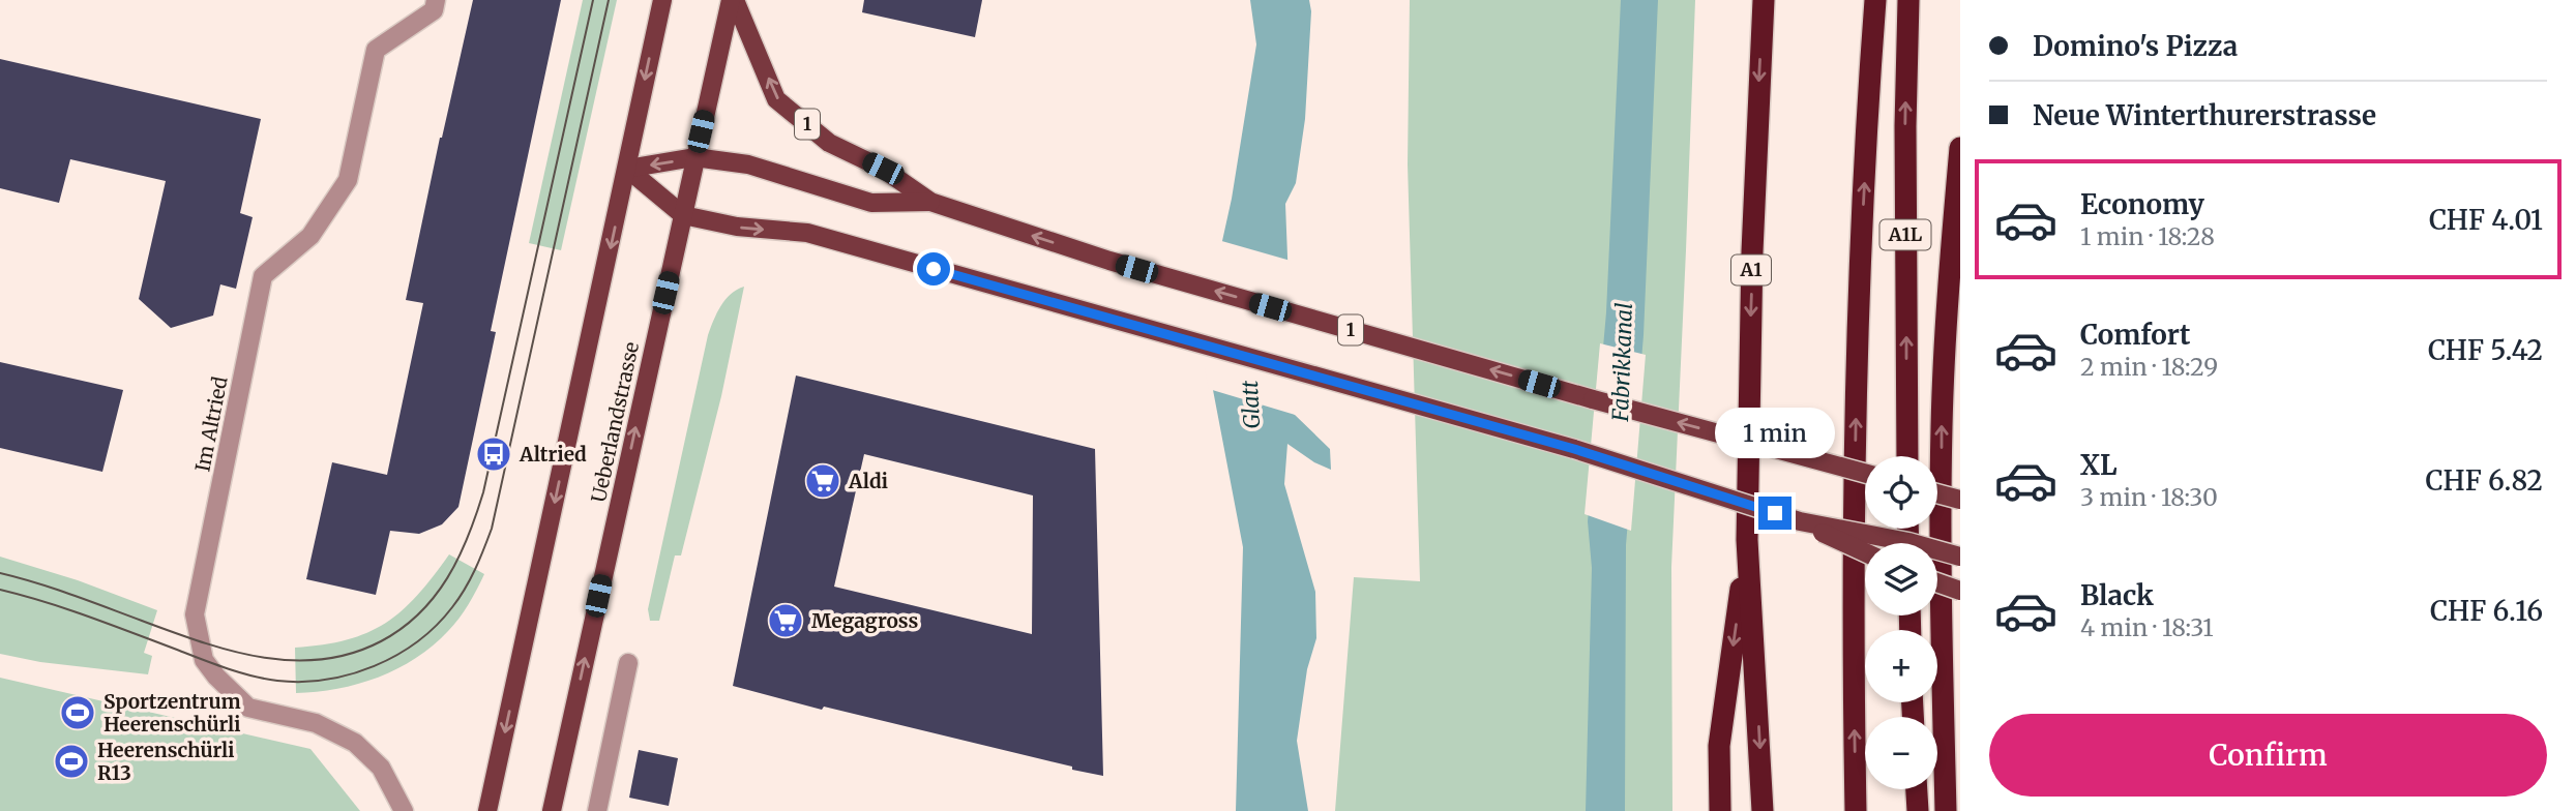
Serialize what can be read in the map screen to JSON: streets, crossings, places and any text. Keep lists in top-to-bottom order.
{
  "streets": {
    "highway": ["A1L", "A1"],
    "main road": ["1", "Ueberlandstrasse"],
    "street": ["Im Altried"]
  },
  "crossings": [
    ["1", "Ueberlandstrasse"]
  ],
  "water": ["Fabrikkanal", "Glatt"],
  "places": {
    "bus stop": ["Altried"],
    "supermarket": ["Aldi", "Megagross"],
    "sports": ["Sportzentrum Heerenschürli", "Heerenschürli R13"]
  },
  "page": {
    "banner": ["Domino's Pizza", "Neue Winterthurerstrasse"],
    "list": [
      {
        "name": "Economy",
        "note": "1 min · 18:28",
        "value": "CHF 4.01"
      },
      {
        "name": "Comfort",
        "note": "2 min · 18:29",
        "value": "CHF 5.42"
      },
      {
        "name": "XL",
        "note": "3 min · 18:30",
        "value": "CHF 6.82"
      },
      {
        "name": "Black",
        "note": "4 min · 18:31",
        "value": "CHF 6.16"
      }
    ],
    "bubble": "1 min",
    "map_buttons": ["+", "−"],
    "buttons": "Confirm"
  }
}
